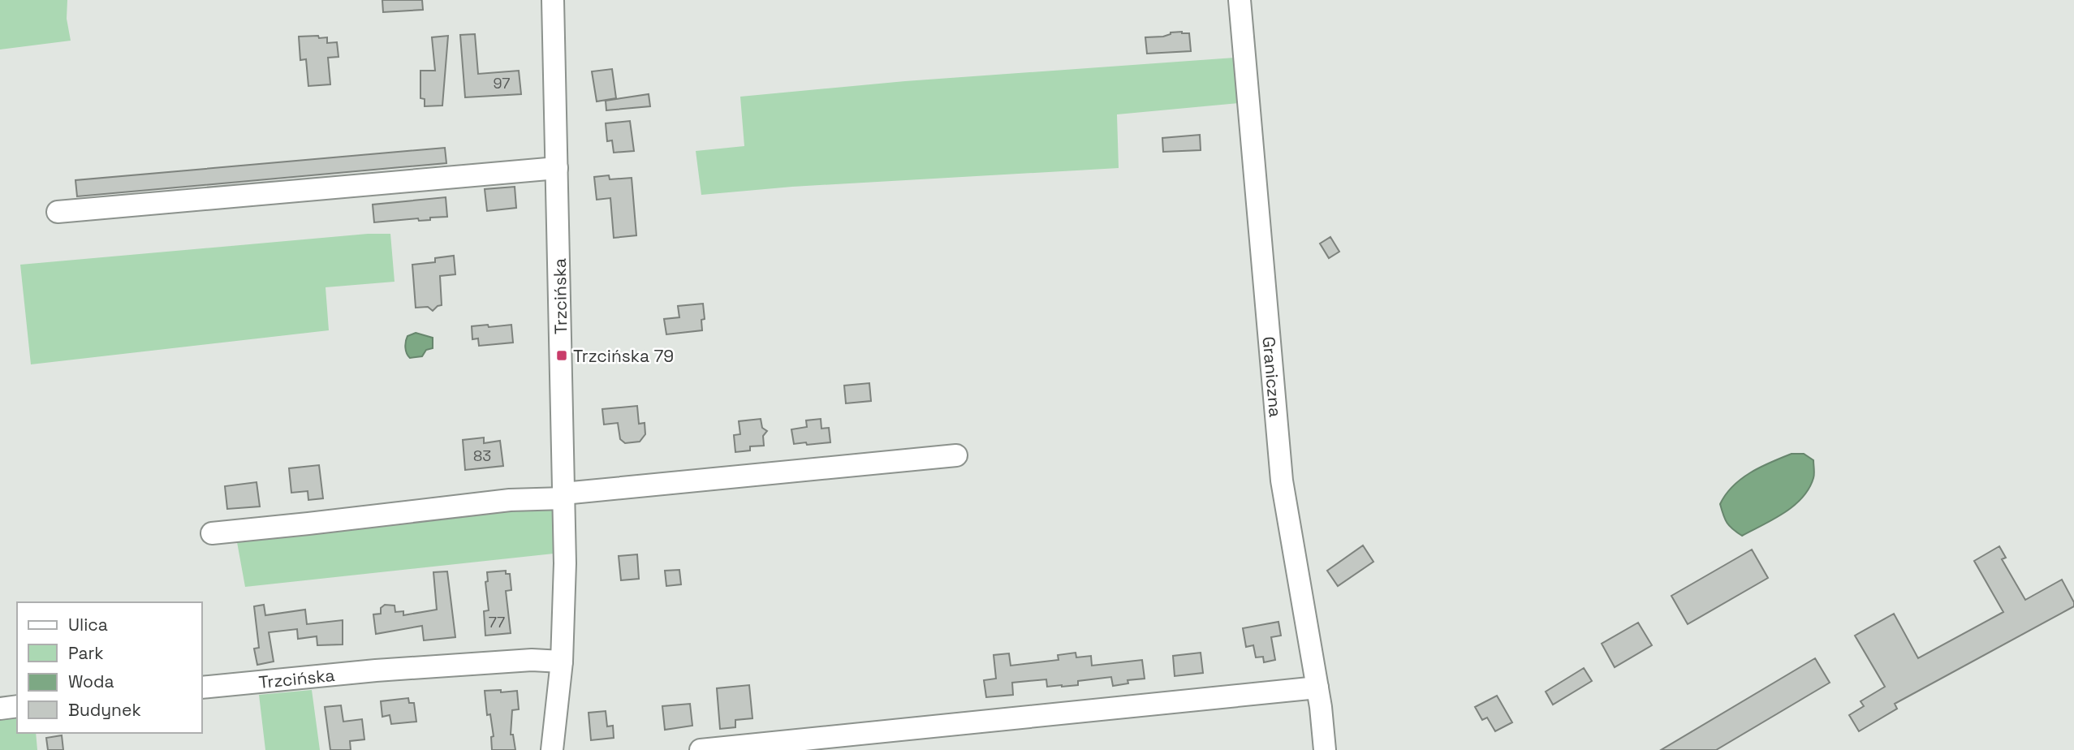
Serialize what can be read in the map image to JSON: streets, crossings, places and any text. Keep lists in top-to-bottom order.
{
  "streets": {
    "street": ["Trzcińska", "Graniczna"]
  },
  "places": {
    "transit": ["Trzcińska 79"]
  },
  "house_numbers": ["97", "83", "77"],
  "legend": [
    "Ulica",
    "Park",
    "Woda",
    "Budynek"
  ]
}
